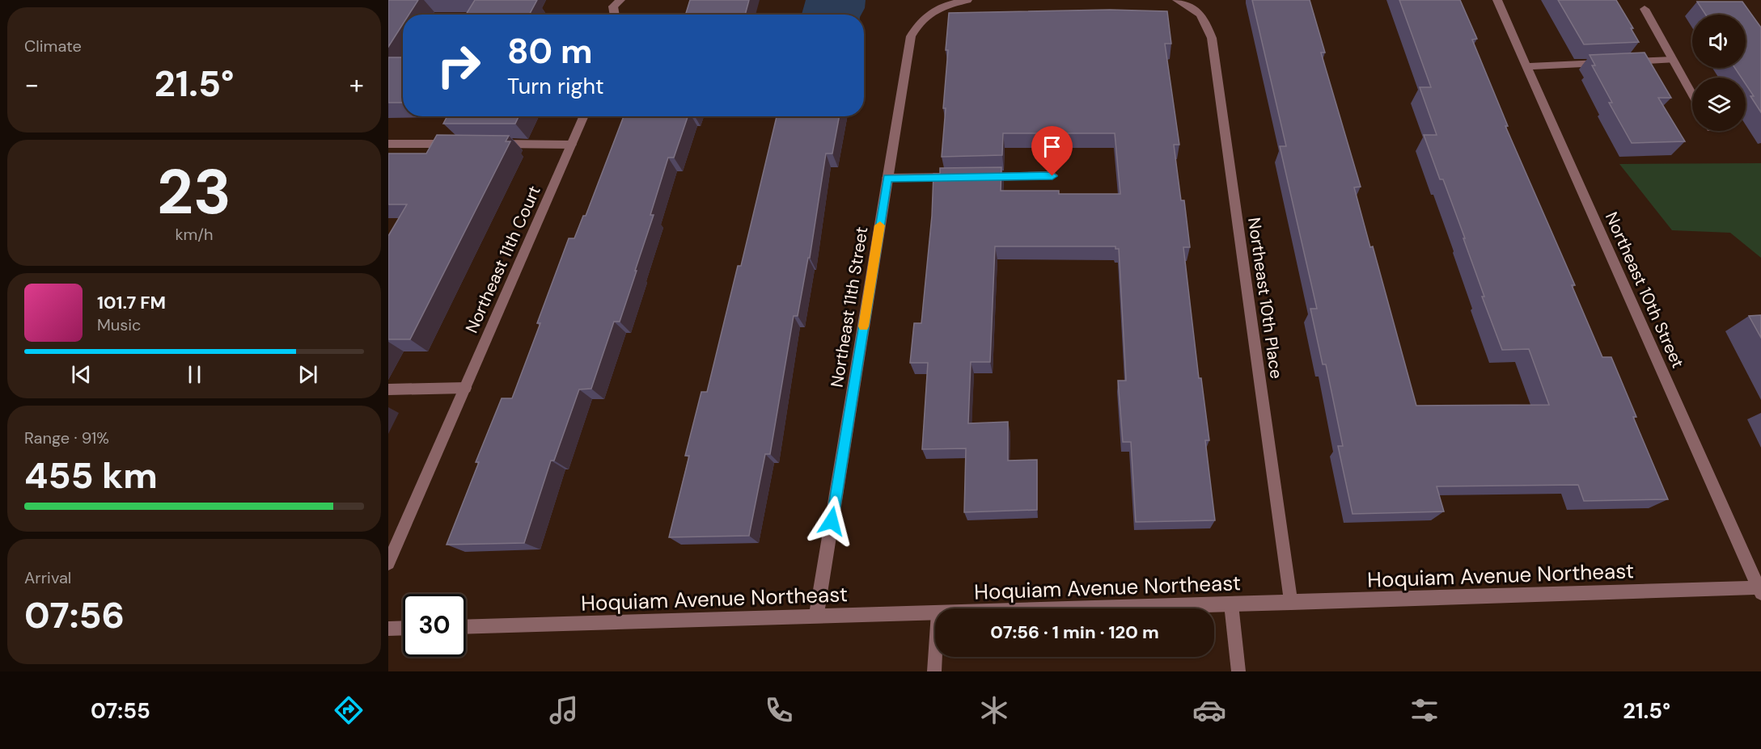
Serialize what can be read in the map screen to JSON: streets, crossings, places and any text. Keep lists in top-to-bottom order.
{
  "streets": {
    "street": [
      "Northeast 11th Court",
      "Northeast 10th Street",
      "Northeast 10th Place",
      "Northeast 11th Street",
      "Hoquiam Avenue Northeast"
    ]
  },
  "crossings": [
    ["Northeast 10th Street", "Hoquiam Avenue Northeast"],
    ["Northeast 10th Place", "Hoquiam Avenue Northeast"],
    ["Northeast 11th Street", "Hoquiam Avenue Northeast"]
  ],
  "page": {
    "tile": [
      "Climate",
      ["23", "km/h"],
      ["Range · 91%", "455 km"],
      ["Arrival", "07:56"]
    ],
    "turn": ["80 m", "Turn right"],
    "heat": ["−", "21.5°", "+"],
    "song": ["101.7 FM", "Music"],
    "limit": "30",
    "trip": "07:56 · 1 min · 120 m",
    "tabs": ["07:55", "21.5°"]
  }
}
